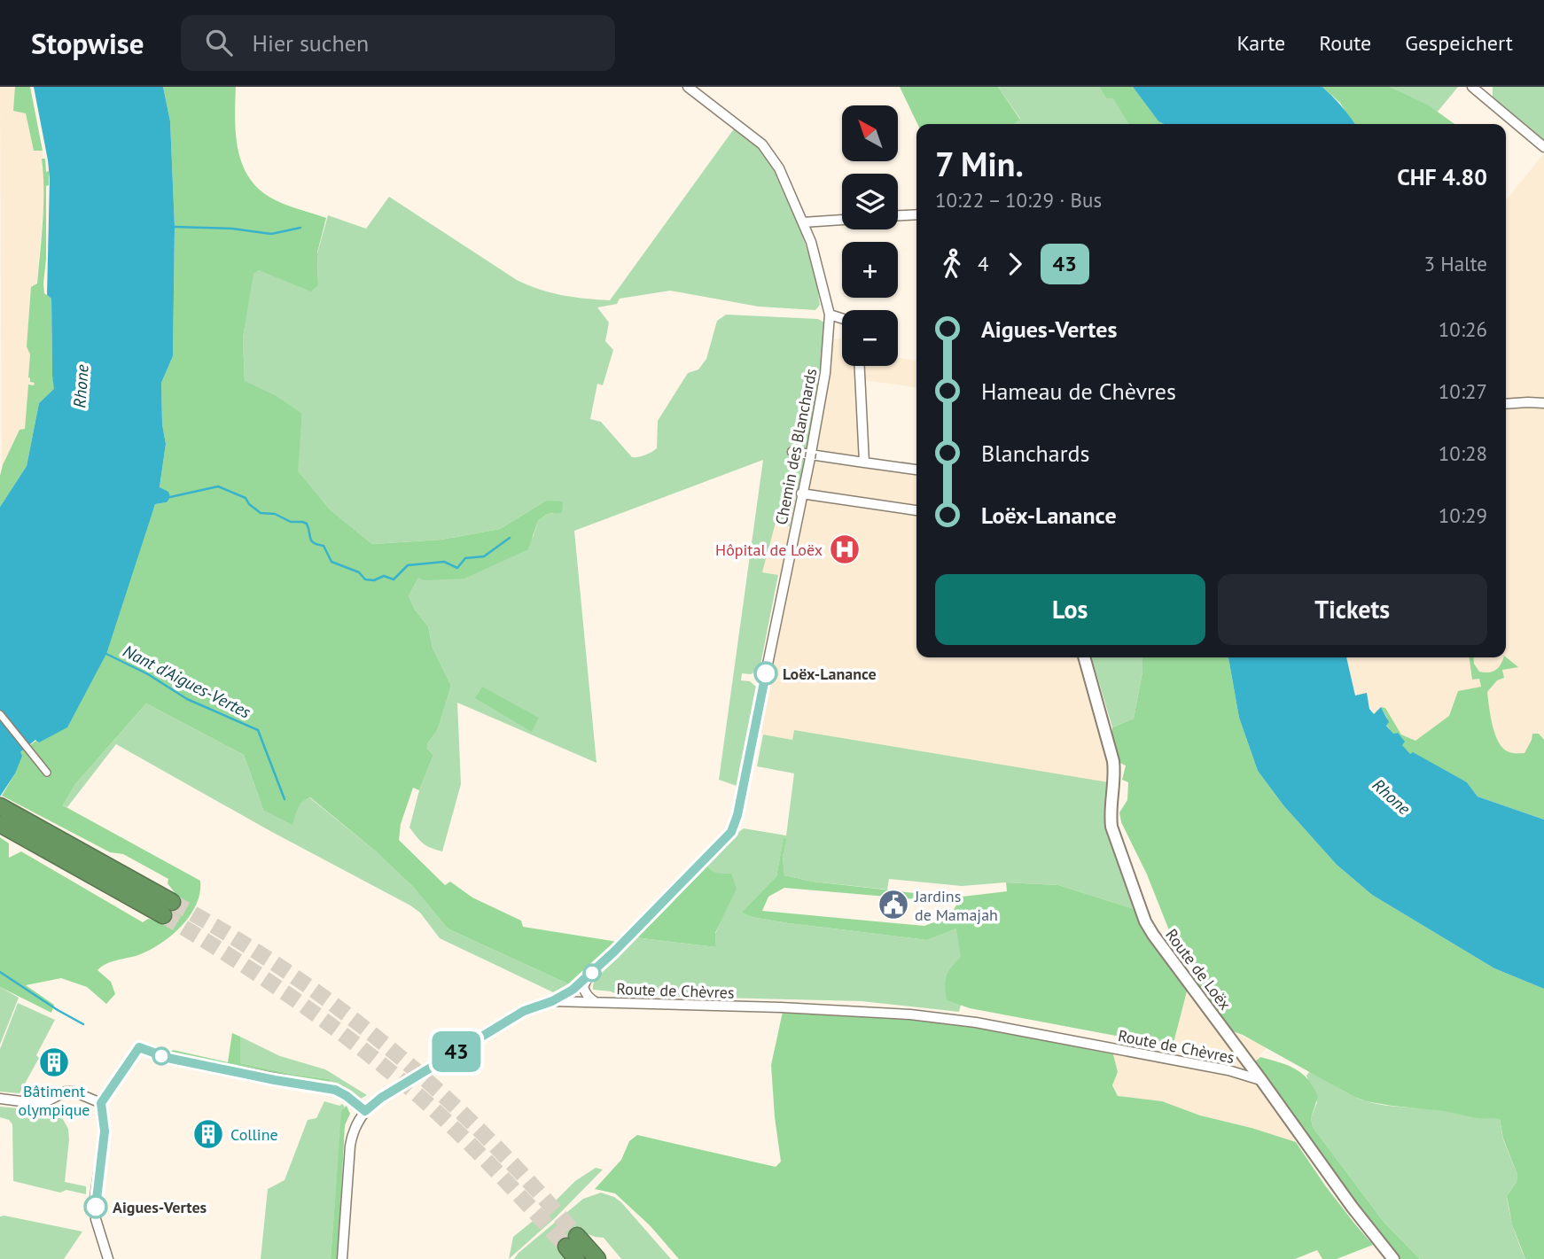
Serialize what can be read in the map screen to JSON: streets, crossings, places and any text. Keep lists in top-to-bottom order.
{
  "streets": {
    "street": ["Chemin des Blanchards", "Route de Loëx", "Route de Chèvres"]
  },
  "crossings": [
    ["Chemin des Blanchards", "Route de Chèvres"],
    ["Route de Loëx", "Route de Chèvres"]
  ],
  "water": ["Rhone", "Nant d'Aigues-Vertes"],
  "places": {
    "hospital": ["Hôpital de Loëx"],
    "other": ["Loëx-Lanance", "Aigues-Vertes"],
    "public building": ["Jardins de Mamajah"],
    "building": ["Bâtiment olympique", "Colline"]
  },
  "lines": ["bus line 43"],
  "north": "top left",
  "page": {
    "header": "Stopwise",
    "search": "Hier suchen",
    "nav": ["Karte", "Route", "Gespeichert"],
    "on_map": "43",
    "map_buttons": ["+", "−"],
    "heading": ["7 Min.", "10:22 – 10:29 · Bus", "CHF 4.80"],
    "legs": ["4", "43", "3 Halte"],
    "list": [
      {
        "name": "Aigues-Vertes",
        "value": "10:26"
      },
      {
        "name": "Hameau de Chèvres",
        "value": "10:27"
      },
      {
        "name": "Blanchards",
        "value": "10:28"
      },
      {
        "name": "Loëx-Lanance",
        "value": "10:29"
      }
    ],
    "buttons": ["Los", "Tickets"]
  }
}
